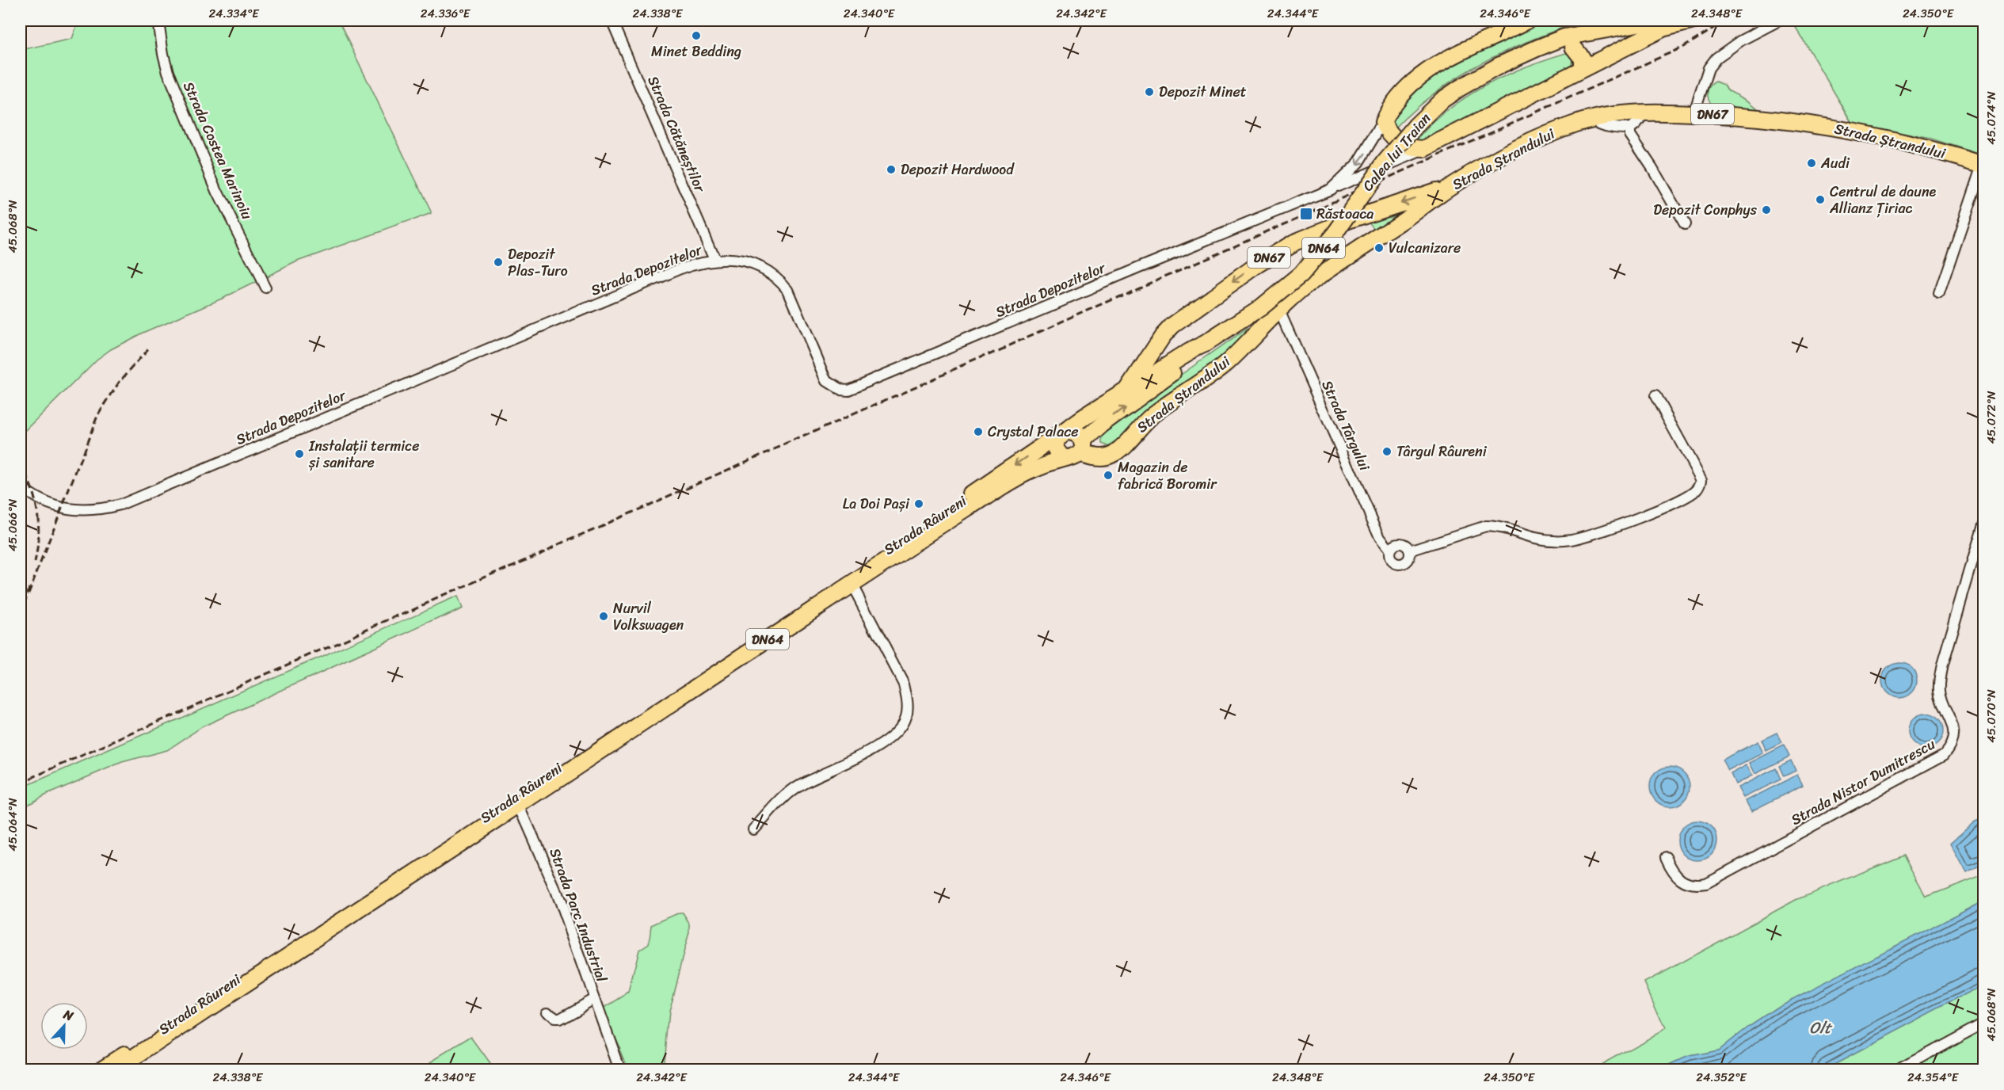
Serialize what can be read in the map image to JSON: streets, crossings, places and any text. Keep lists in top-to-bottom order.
{
  "streets": {
    "main road": [
      "DN67",
      "Strada Ștrandului",
      "Calea lui Traian",
      "DN64",
      "Strada Râureni"
    ],
    "street": [
      "Strada Cătăneștilor",
      "Strada Costea Marinoiu",
      "Strada Depozitelor",
      "Strada Târgului",
      "Strada Nistor Dumitrescu",
      "Strada Parc Industrial"
    ]
  },
  "crossings": [
    ["DN67", "Strada Ștrandului"],
    ["DN67", "Calea lui Traian"],
    ["Strada Cătăneștilor", "Strada Depozitelor"],
    ["Strada Ștrandului", "Calea lui Traian"],
    ["Strada Ștrandului", "DN64"],
    ["Strada Ștrandului", "Strada Târgului"],
    ["Strada Ștrandului", "Strada Râureni"],
    ["Calea lui Traian", "DN64"],
    ["Calea lui Traian", "Strada Râureni"],
    ["DN64", "Strada Râureni"],
    ["Strada Râureni", "Strada Parc Industrial"]
  ],
  "water": ["Olt"],
  "places": {
    "other": [
      "Minet Bedding",
      "Depozit Minet",
      "Audi",
      "Depozit Hardwood",
      "Centrul de daune Allianz Țiriac",
      "Depozit Conphys",
      "Vulcanizare",
      "Depozit Plas-Turo",
      "Crystal Palace",
      "Târgul Râureni",
      "Instalații termice și sanitare",
      "Magazin de fabrică Boromir",
      "La Doi Pași",
      "Nurvil Volkswagen"
    ],
    "transit": ["Răstoaca"]
  },
  "north": "top",
  "coordinates": [
    "24.334°E",
    "24.336°E",
    "24.338°E",
    "24.340°E",
    "24.342°E",
    "24.344°E",
    "24.346°E",
    "24.348°E",
    "24.350°E",
    "45.074°N",
    "45.068°N",
    "45.072°N",
    "45.066°N",
    "45.070°N",
    "45.064°N",
    "24.352°E",
    "24.354°E"
  ]
}
